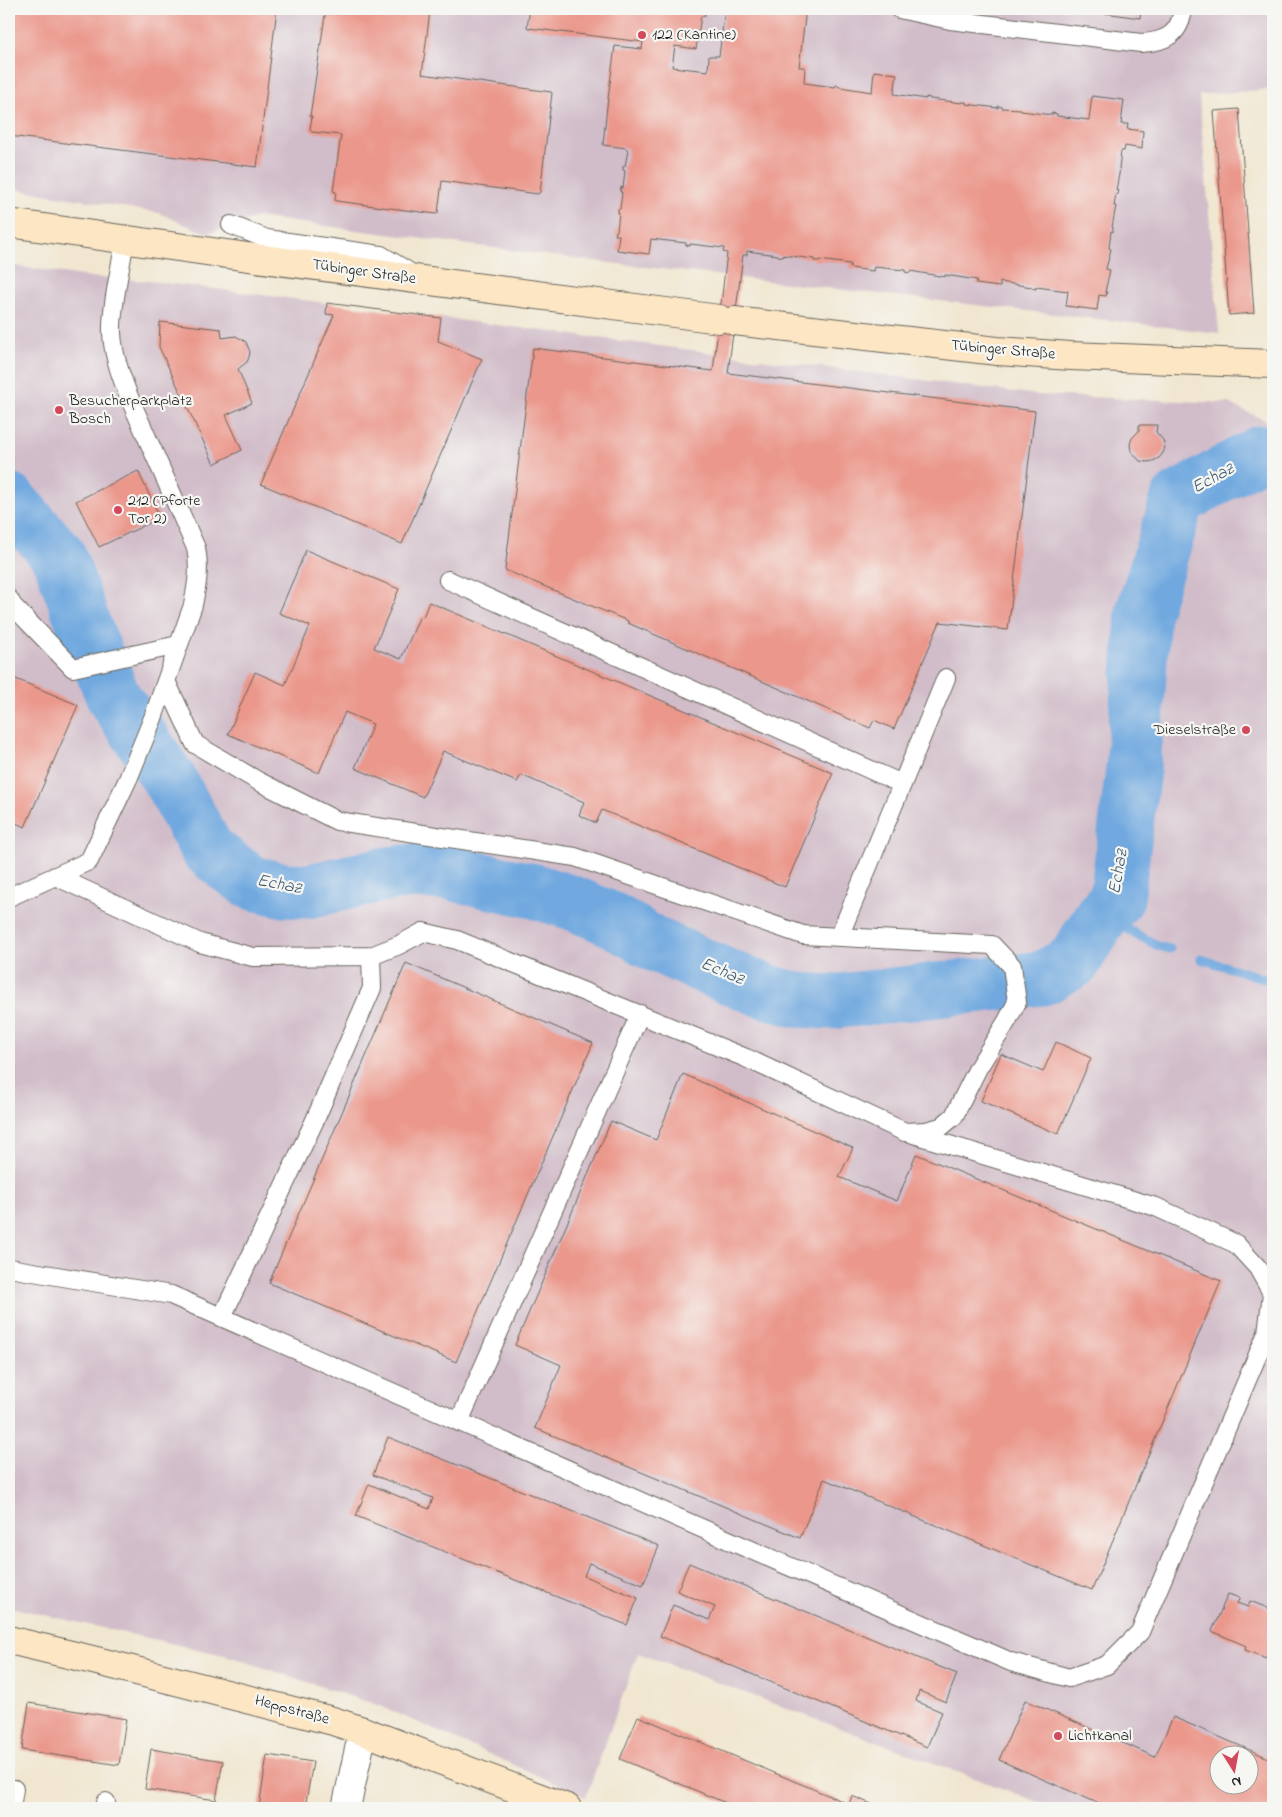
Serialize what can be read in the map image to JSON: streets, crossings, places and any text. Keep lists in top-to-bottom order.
{
  "streets": {
    "main road": ["Tübinger Straße", "Heppstraße"]
  },
  "water": ["Echaz"],
  "places": [
    "122 (Kantine)",
    "Besucherparkplatz Bosch",
    "212 (Pforte Tor 2)",
    "Dieselstraße",
    "Lichtkanal"
  ],
  "north": "bottom"
}
